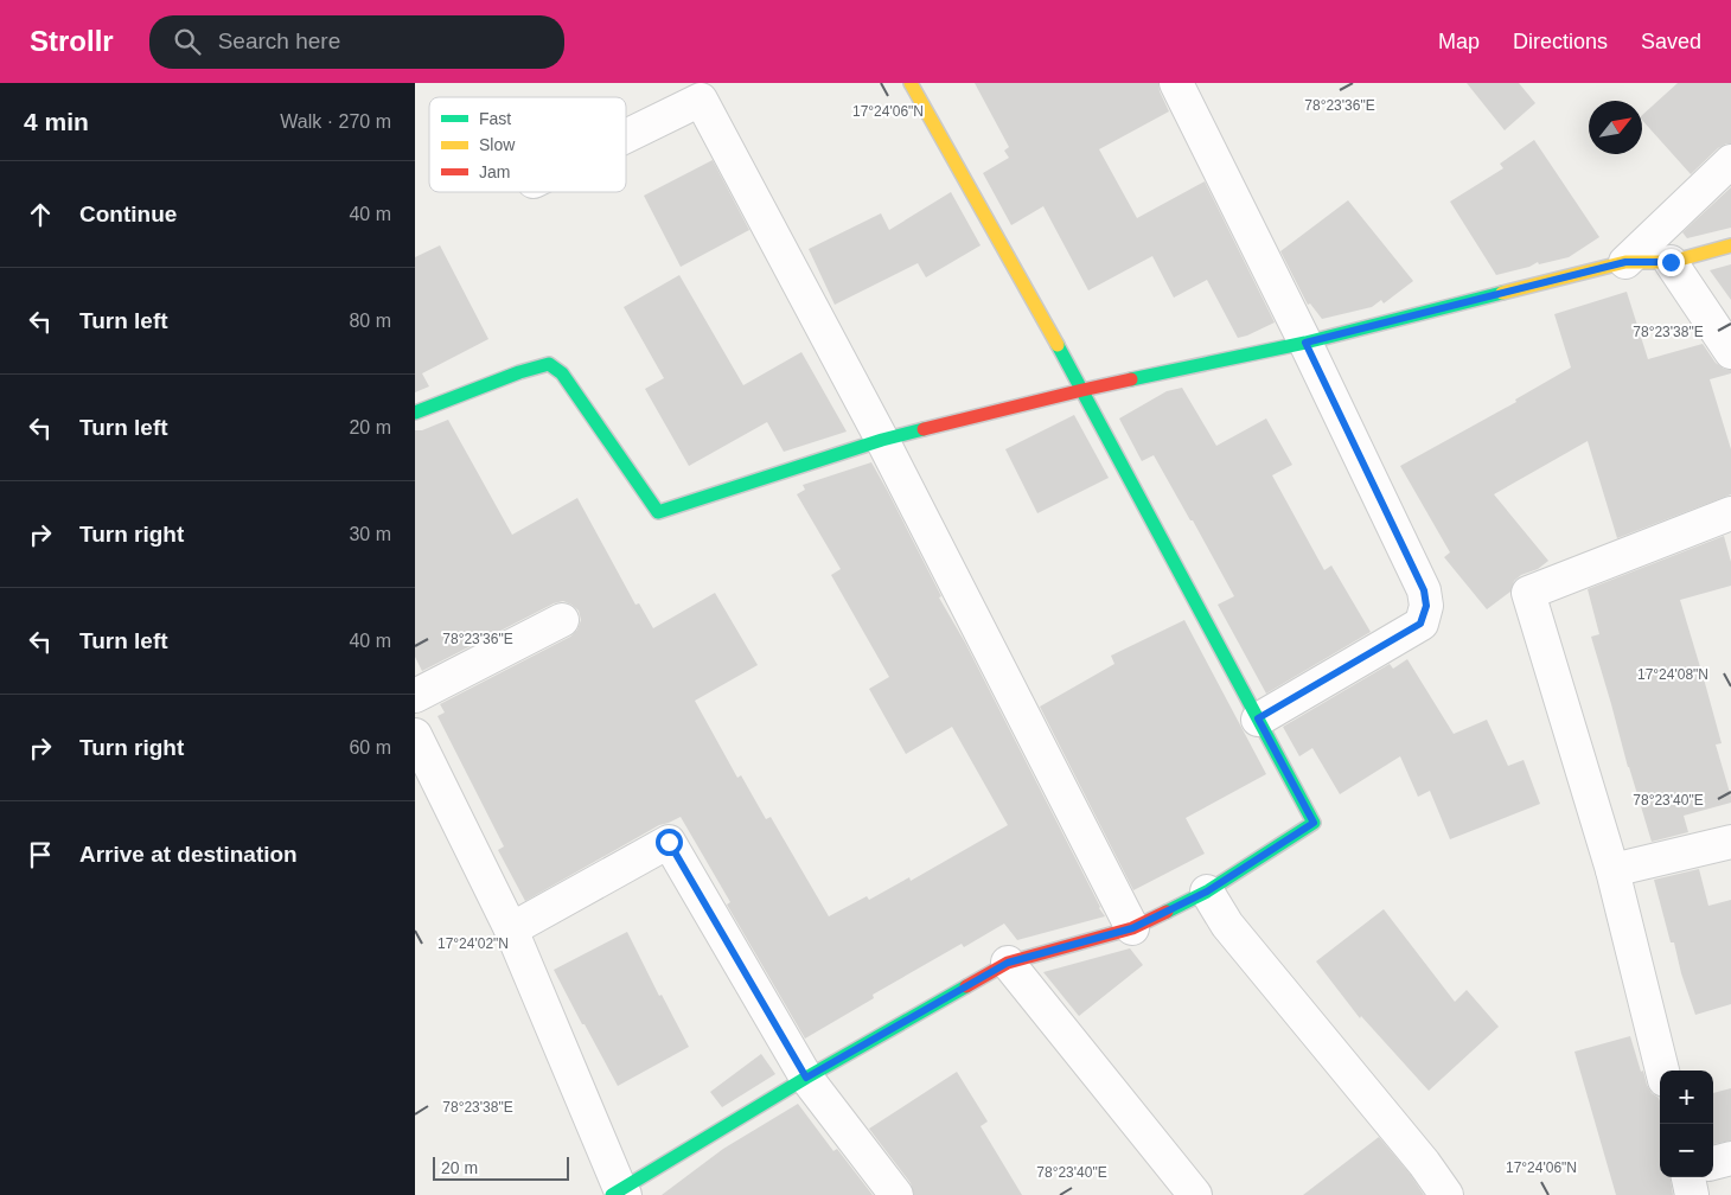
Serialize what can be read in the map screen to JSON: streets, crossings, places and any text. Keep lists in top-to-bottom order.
{
  "legend": ["Fast", "Slow", "Jam"],
  "scale_bar": "20 m",
  "north": "top right",
  "page": {
    "header": "Strollr",
    "search": "Search here",
    "nav": ["Map", "Directions", "Saved"],
    "heading": ["4 min", "Walk · 270 m"],
    "list": [
      ["Continue", "40 m"],
      ["Turn left", "80 m"],
      ["Turn left", "20 m"],
      ["Turn right", "30 m"],
      ["Turn left", "40 m"],
      ["Turn right", "60 m"],
      "Arrive at destination"
    ],
    "map_buttons": ["+", "−"],
    "scale": "20 m"
  },
  "coordinates": [
    "78°23'36\"E",
    "17°24'06\"N",
    "78°23'38\"E",
    "17°24'08\"N",
    "78°23'40\"E",
    "17°24'02\"N"
  ]
}
